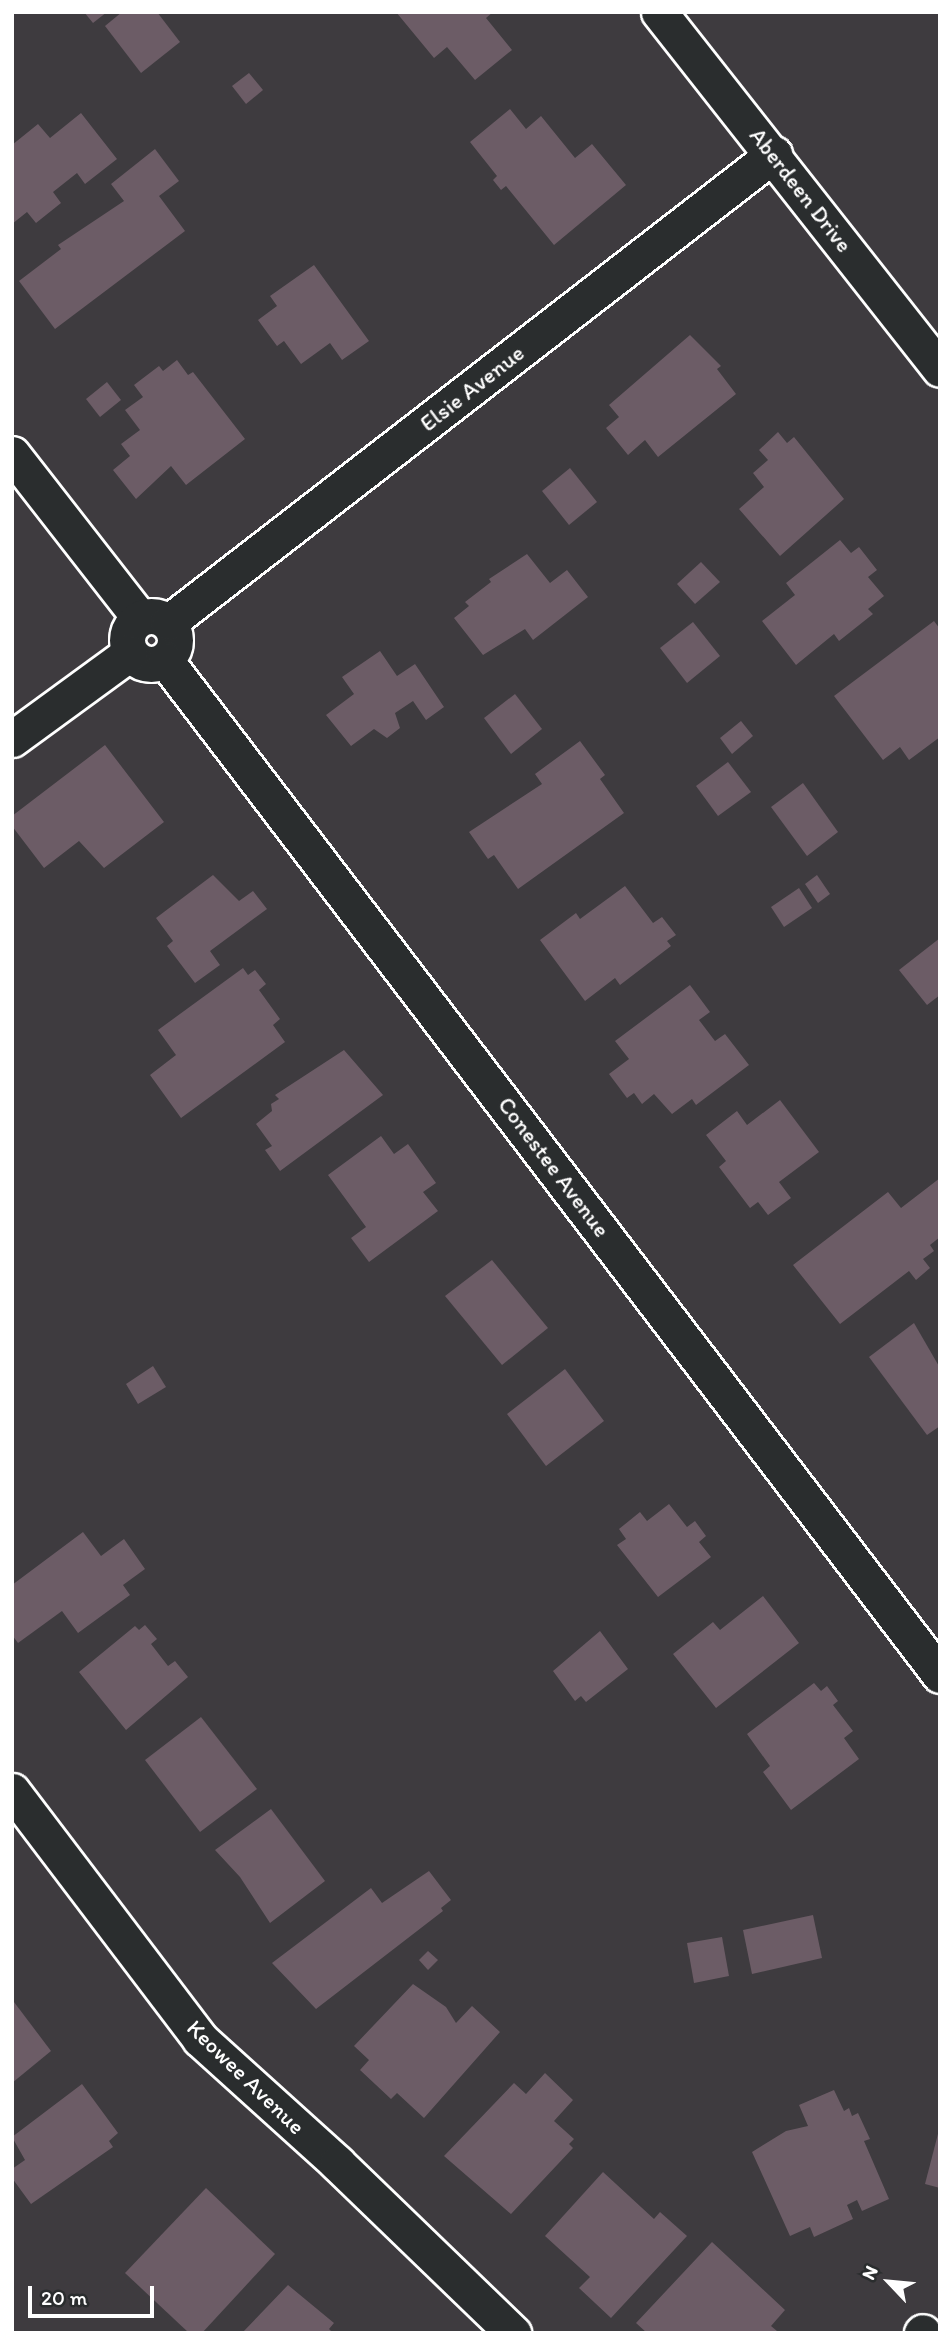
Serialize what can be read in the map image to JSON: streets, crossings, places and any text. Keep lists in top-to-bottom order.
{
  "streets": {
    "street": [
      "Aberdeen Drive",
      "Elsie Avenue",
      "Conestee Avenue",
      "Keowee Avenue"
    ]
  },
  "crossings": [
    ["Aberdeen Drive", "Elsie Avenue"],
    ["Elsie Avenue", "Conestee Avenue"]
  ],
  "scale_bar": "20 m",
  "north": "top left"
}
